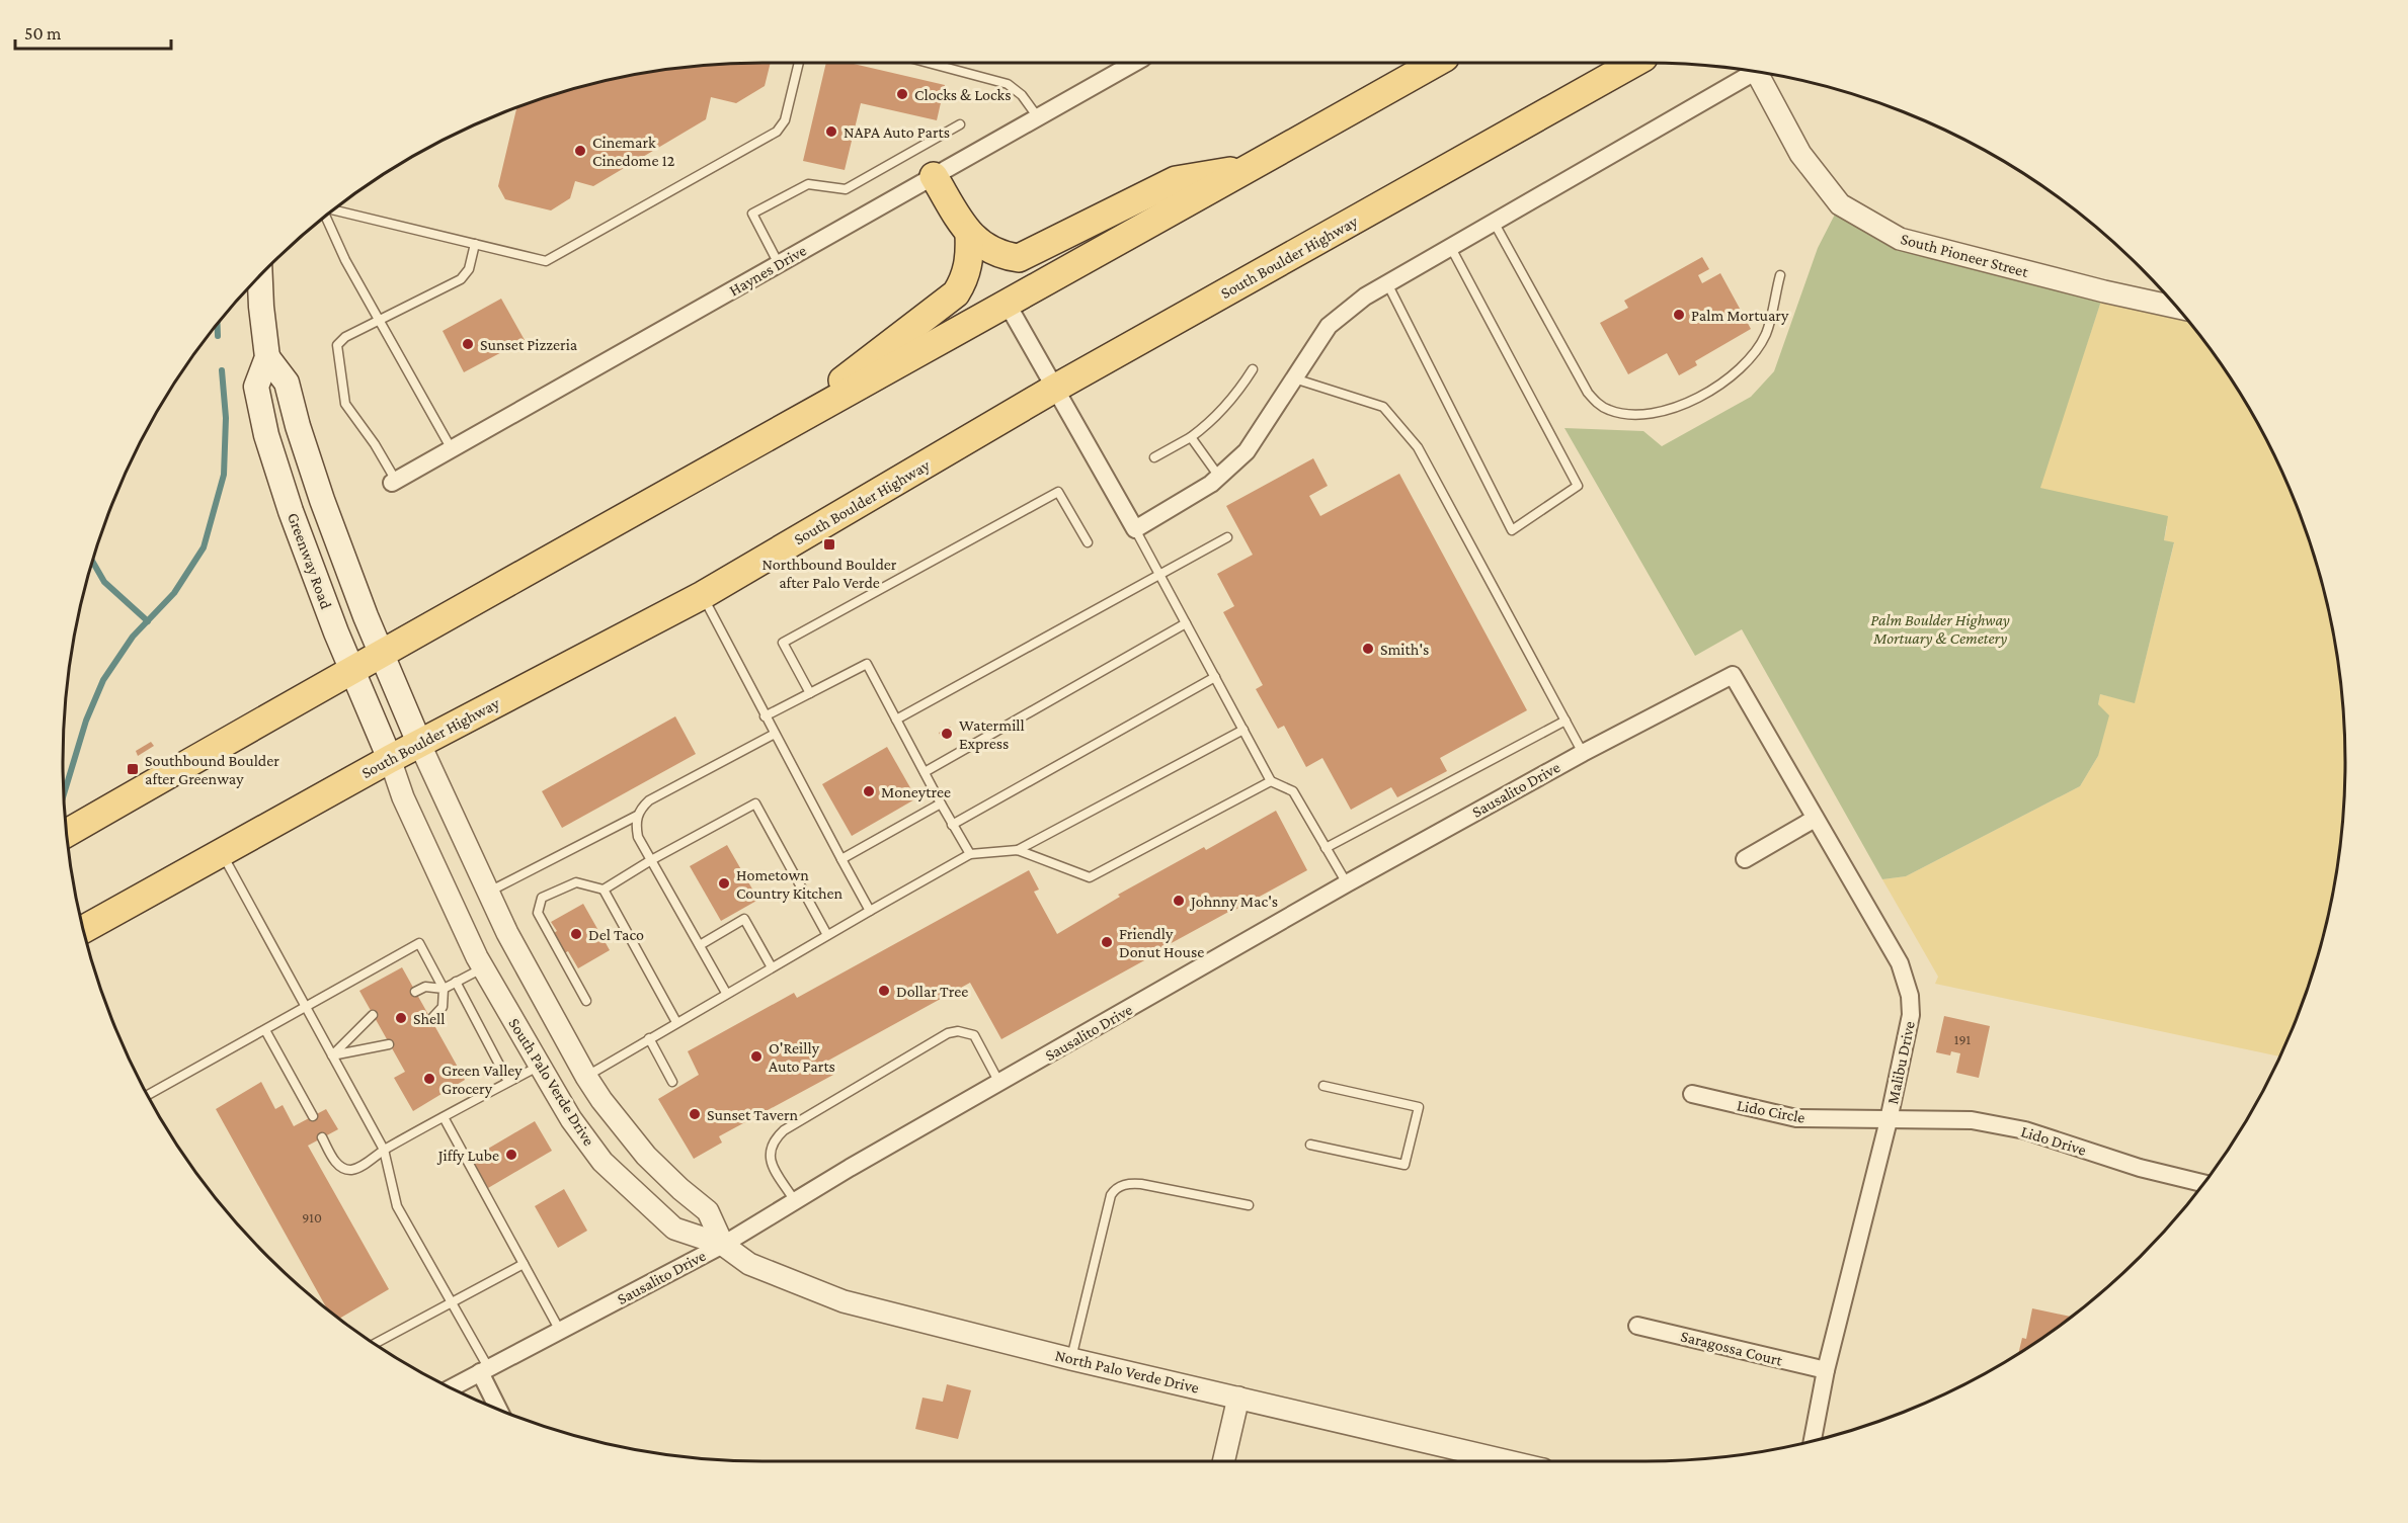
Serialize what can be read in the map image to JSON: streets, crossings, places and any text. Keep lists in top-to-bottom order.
{
  "streets": {
    "main road": ["South Boulder Highway", "Greenway Road"],
    "street": [
      "South Pioneer Street",
      "Haynes Drive",
      "Sausalito Drive",
      "Malibu Drive",
      "South Palo Verde Drive",
      "Lido Circle",
      "Lido Drive",
      "Saragossa Court",
      "North Palo Verde Drive"
    ]
  },
  "crossings": [
    ["South Boulder Highway", "Greenway Road"],
    ["South Boulder Highway", "South Palo Verde Drive"],
    ["Greenway Road", "South Palo Verde Drive"],
    ["Sausalito Drive", "Malibu Drive"],
    ["Sausalito Drive", "South Palo Verde Drive"],
    ["Sausalito Drive", "North Palo Verde Drive"],
    ["Malibu Drive", "Lido Circle"],
    ["Malibu Drive", "Lido Drive"],
    ["Malibu Drive", "Saragossa Court"],
    ["South Palo Verde Drive", "North Palo Verde Drive"],
    ["Lido Circle", "Lido Drive"]
  ],
  "parks": ["Palm Boulder Highway Mortuary & Cemetery"],
  "places": {
    "other": [
      "Clocks & Locks",
      "NAPA Auto Parts",
      "Cinemark Cinedome 12",
      "Palm Mortuary",
      "Sunset Pizzeria",
      "Smith's",
      "Watermill Express",
      "Moneytree",
      "Hometown Country Kitchen",
      "Johnny Mac's",
      "Del Taco",
      "Friendly Donut House",
      "Dollar Tree",
      "Shell",
      "O'Reilly Auto Parts",
      "Green Valley Grocery",
      "Sunset Tavern",
      "Jiffy Lube"
    ],
    "transit": ["Northbound Boulder after Palo Verde", "Southbound Boulder after Greenway"]
  },
  "house_numbers": ["191", "910"],
  "scale_bar": "50 m"
}
